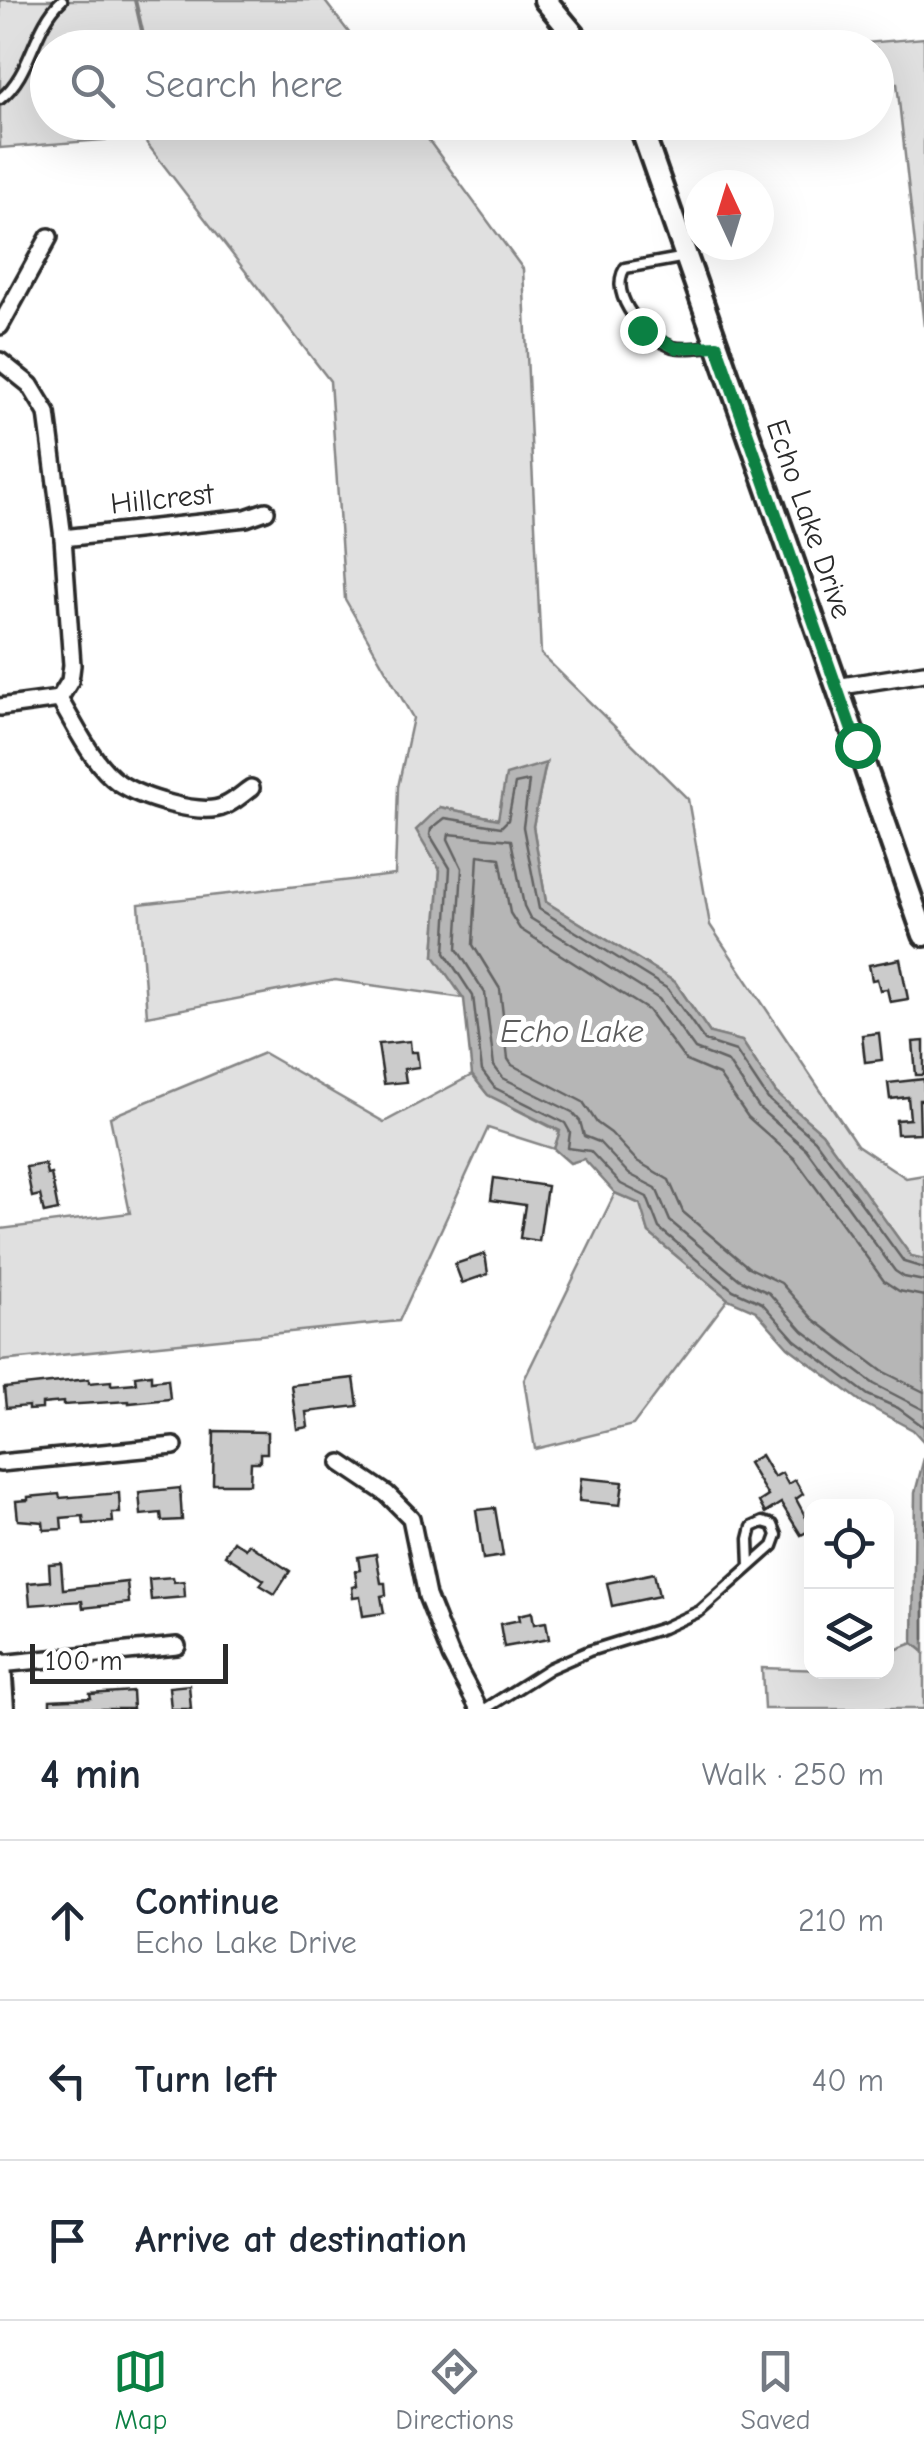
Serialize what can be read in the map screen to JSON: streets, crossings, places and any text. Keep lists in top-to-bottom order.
{
  "streets": {
    "street": ["Hillcrest", "Echo Lake Drive"]
  },
  "water": ["Echo Lake"],
  "scale_bar": "100 m",
  "north": "top",
  "page": {
    "search": "Search here",
    "scale": "100 m",
    "heading": ["4 min", "Walk · 250 m"],
    "list": [
      ["Continue", "Echo Lake Drive", "210 m"],
      ["Turn left", "40 m"],
      "Arrive at destination"
    ],
    "nav": ["Map", "Directions", "Saved"]
  }
}
